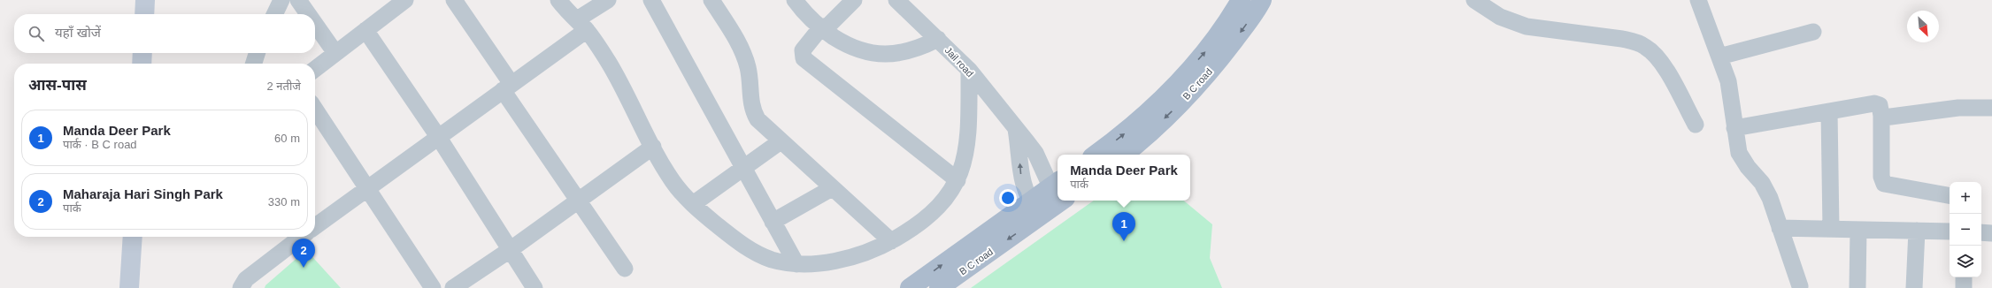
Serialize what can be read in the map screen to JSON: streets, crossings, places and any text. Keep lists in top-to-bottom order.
{
  "streets": {
    "main road": ["B C road"],
    "street": ["Jail road"]
  },
  "north": "bottom right",
  "page": {
    "search": "यहाँ खोजें",
    "heading": ["आस-पास", "2 नतीजे"],
    "list": [
      {
        "mark": "1",
        "name": "Manda Deer Park",
        "note": "पार्क · B C road",
        "value": "60 m"
      },
      {
        "mark": "2",
        "name": "Maharaja Hari Singh Park",
        "note": "पार्क",
        "value": "330 m"
      }
    ],
    "popup": ["Manda Deer Park", "पार्क"],
    "map_buttons": ["+", "−"],
    "pins": ["1", "2"]
  }
}
